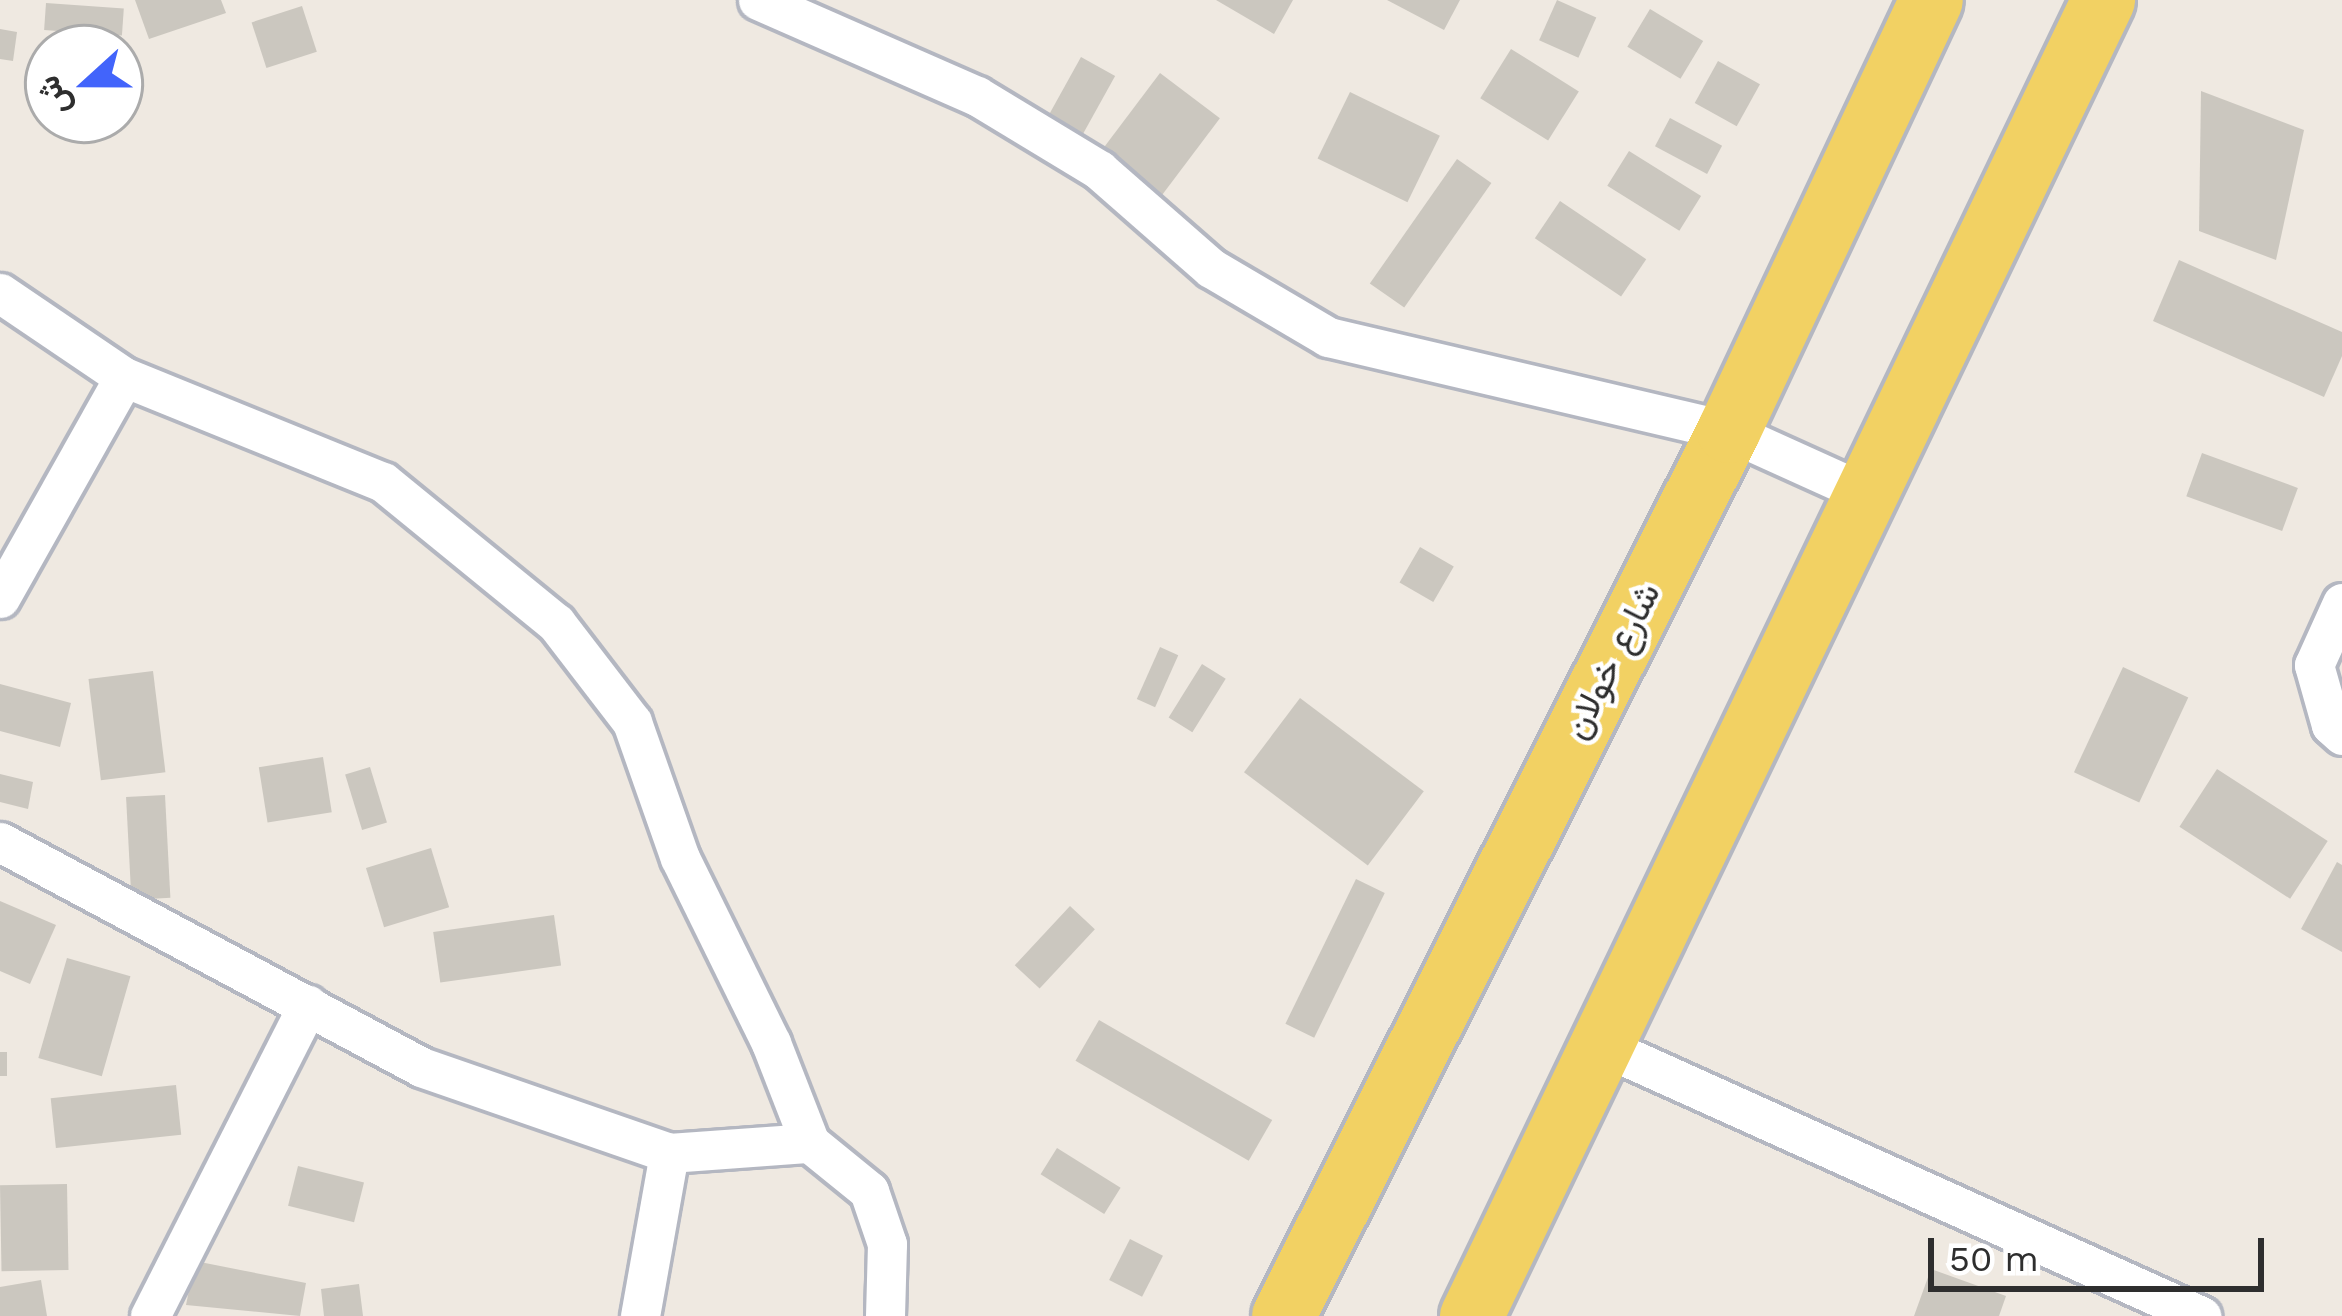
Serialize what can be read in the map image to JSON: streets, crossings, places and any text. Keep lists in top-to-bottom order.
{
  "streets": {
    "main road": ["شارع خولان"]
  },
  "scale_bar": "50 m",
  "north": "left"
}
